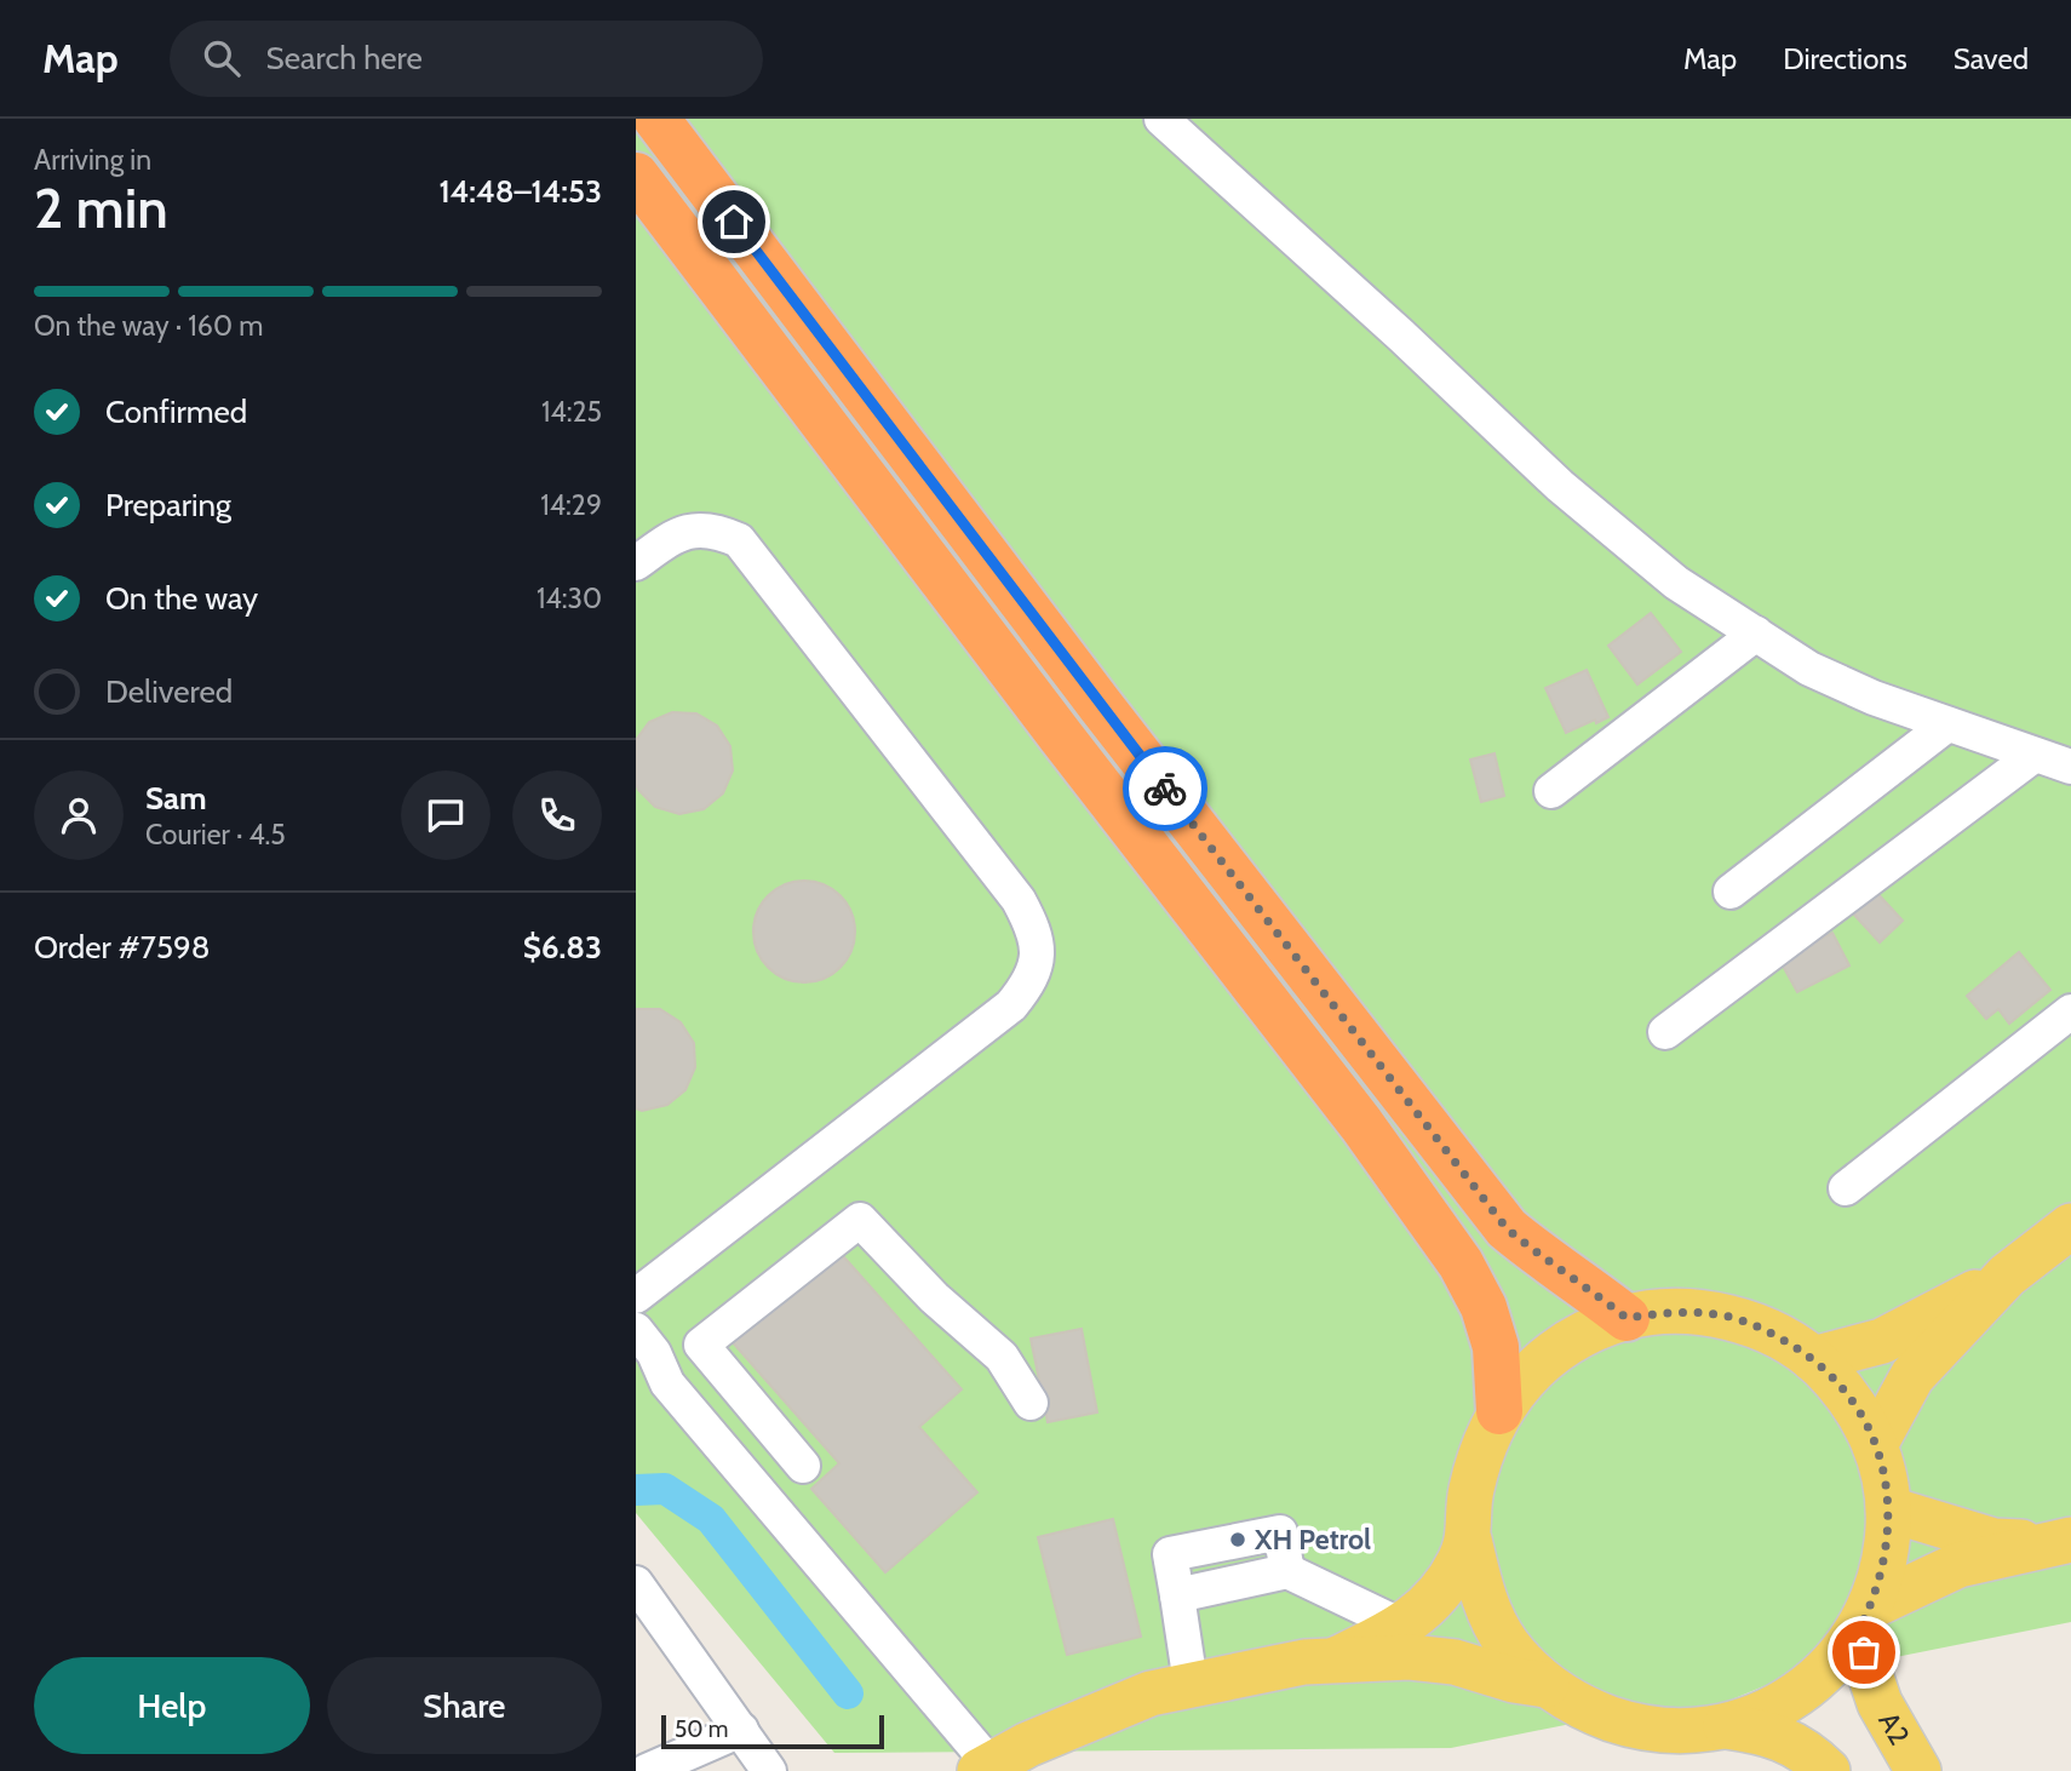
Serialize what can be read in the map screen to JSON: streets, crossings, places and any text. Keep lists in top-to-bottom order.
{
  "streets": {
    "main road": ["A2"]
  },
  "places": ["XH Petrol"],
  "scale_bar": "50 m",
  "page": {
    "header": "Map",
    "search": "Search here",
    "nav": ["Map", "Directions", "Saved"],
    "heading": ["2 min", "Arriving in", "14:48–14:53"],
    "panel": [
      "Sam",
      "Courier · 4.5",
      "Order #7598",
      "$6.83"
    ],
    "bar": "On the way · 160 m",
    "list": [
      ["Confirmed", "14:25"],
      ["Preparing", "14:29"],
      ["On the way", "14:30"],
      "Delivered"
    ],
    "buttons": ["Help", "Share"],
    "scale": "50 m"
  }
}
